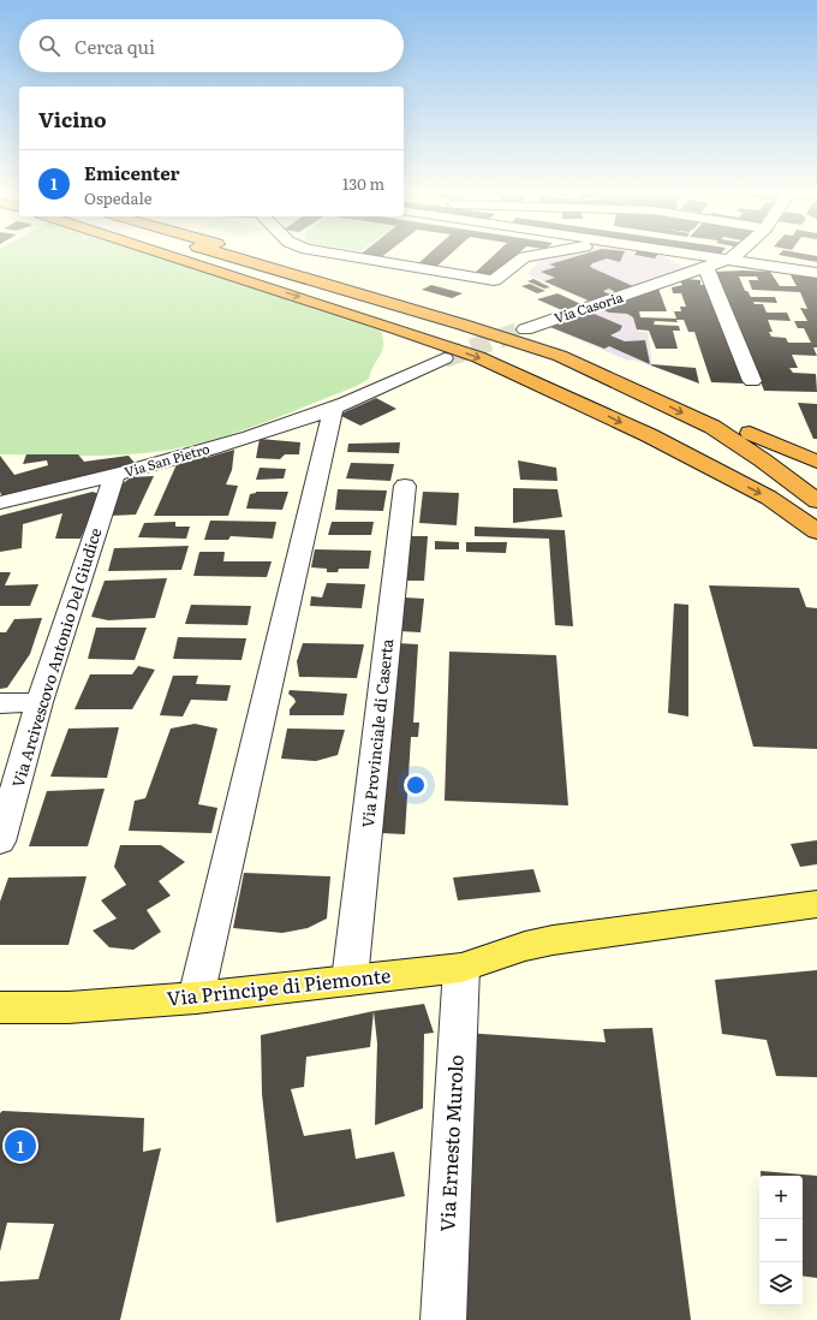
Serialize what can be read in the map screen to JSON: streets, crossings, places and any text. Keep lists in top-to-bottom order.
{
  "streets": {
    "main road": ["Via Principe di Piemonte"],
    "street": [
      "Via Casoria",
      "Via San Pietro",
      "Via Arcivescovo Antonio Del Giudice",
      "Via Provinciale di Caserta",
      "Via Ernesto Murolo"
    ]
  },
  "crossings": [
    ["Via San Pietro", "Via Arcivescovo Antonio Del Giudice"],
    ["Via Provinciale di Caserta", "Via Principe di Piemonte"],
    ["Via Principe di Piemonte", "Via Ernesto Murolo"]
  ],
  "page": {
    "search": "Cerca qui",
    "heading": "Vicino",
    "list": [
      {
        "mark": "1",
        "name": "Emicenter",
        "note": "Ospedale",
        "value": "130 m"
      }
    ],
    "pins": "1",
    "map_buttons": ["+", "−"]
  }
}
